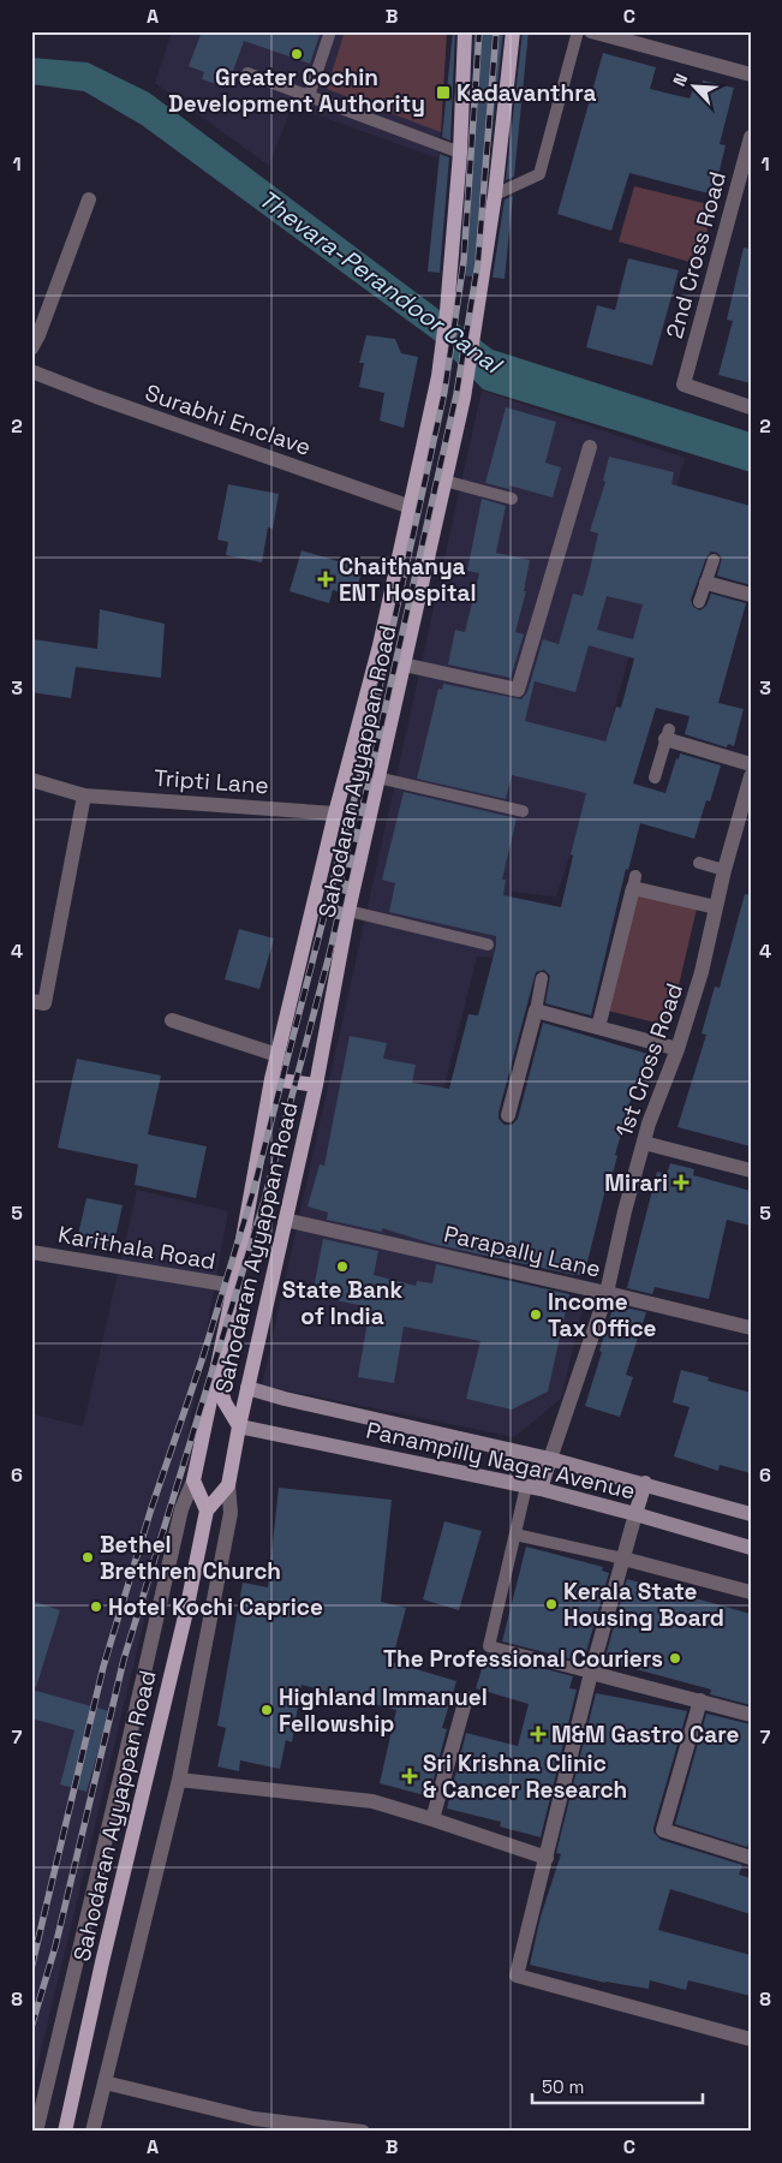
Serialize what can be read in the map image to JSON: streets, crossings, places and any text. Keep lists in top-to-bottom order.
{
  "streets": {
    "main road": ["Sahodaran Ayyappan Road"],
    "street": [
      "2nd Cross Road",
      "Surabhi Enclave",
      "Tripti Lane",
      "1st Cross Road",
      "Karithala Road",
      "Parapally Lane",
      "Panampilly Nagar Avenue"
    ]
  },
  "crossings": [
    ["Surabhi Enclave", "Sahodaran Ayyappan Road"],
    ["Sahodaran Ayyappan Road", "Tripti Lane"],
    ["Sahodaran Ayyappan Road", "Karithala Road"],
    ["Sahodaran Ayyappan Road", "Parapally Lane"],
    ["Sahodaran Ayyappan Road", "Panampilly Nagar Avenue"],
    ["1st Cross Road", "Parapally Lane"],
    ["1st Cross Road", "Panampilly Nagar Avenue"]
  ],
  "water": ["Thevara-Perandoor Canal"],
  "places": {
    "other": [
      "Greater Cochin Development Authority",
      "State Bank of India",
      "Income Tax Office",
      "Bethel Brethren Church",
      "Kerala State Housing Board",
      "Hotel Kochi Caprice",
      "The Professional Couriers",
      "Highland Immanuel Fellowship"
    ],
    "transit": ["Kadavanthra"],
    "health": [
      "Chaithanya ENT Hospital",
      "Mirari",
      "M&M Gastro Care",
      "Sri Krishna Clinic & Cancer Research"
    ]
  },
  "scale_bar": "50 m",
  "north": "top left",
  "grid": {
    "columns": ["A", "B", "C"],
    "rows": [
      "1",
      "2",
      "3",
      "4",
      "5",
      "6",
      "7",
      "8"
    ]
  }
}
